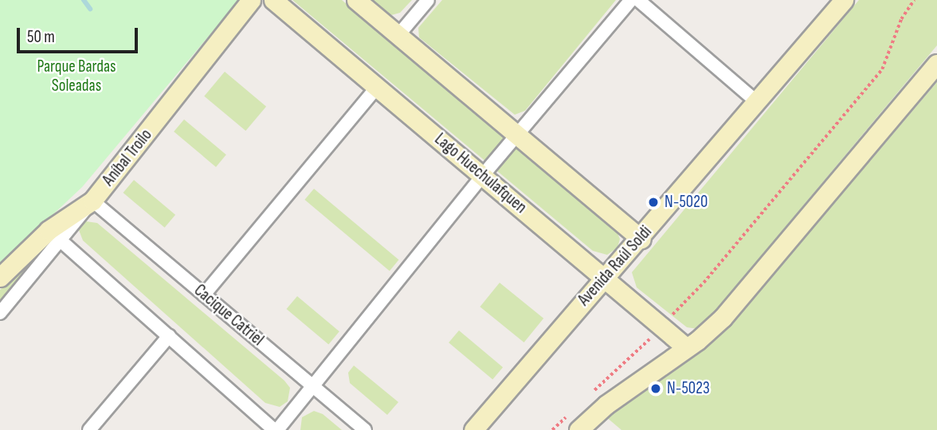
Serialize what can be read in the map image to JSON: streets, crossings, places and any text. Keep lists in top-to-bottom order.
{
  "streets": {
    "street": [
      "Aníbal Troilo",
      "Lago Huechulafquen",
      "Avenida Raúl Soldi",
      "Cacique Catriel"
    ]
  },
  "crossings": [
    ["Aníbal Troilo", "Cacique Catriel"],
    ["Lago Huechulafquen", "Avenida Raúl Soldi"]
  ],
  "parks": ["Parque Bardas Soleadas"],
  "places": ["N-5020", "N-5023"],
  "scale_bar": "50 m"
}
